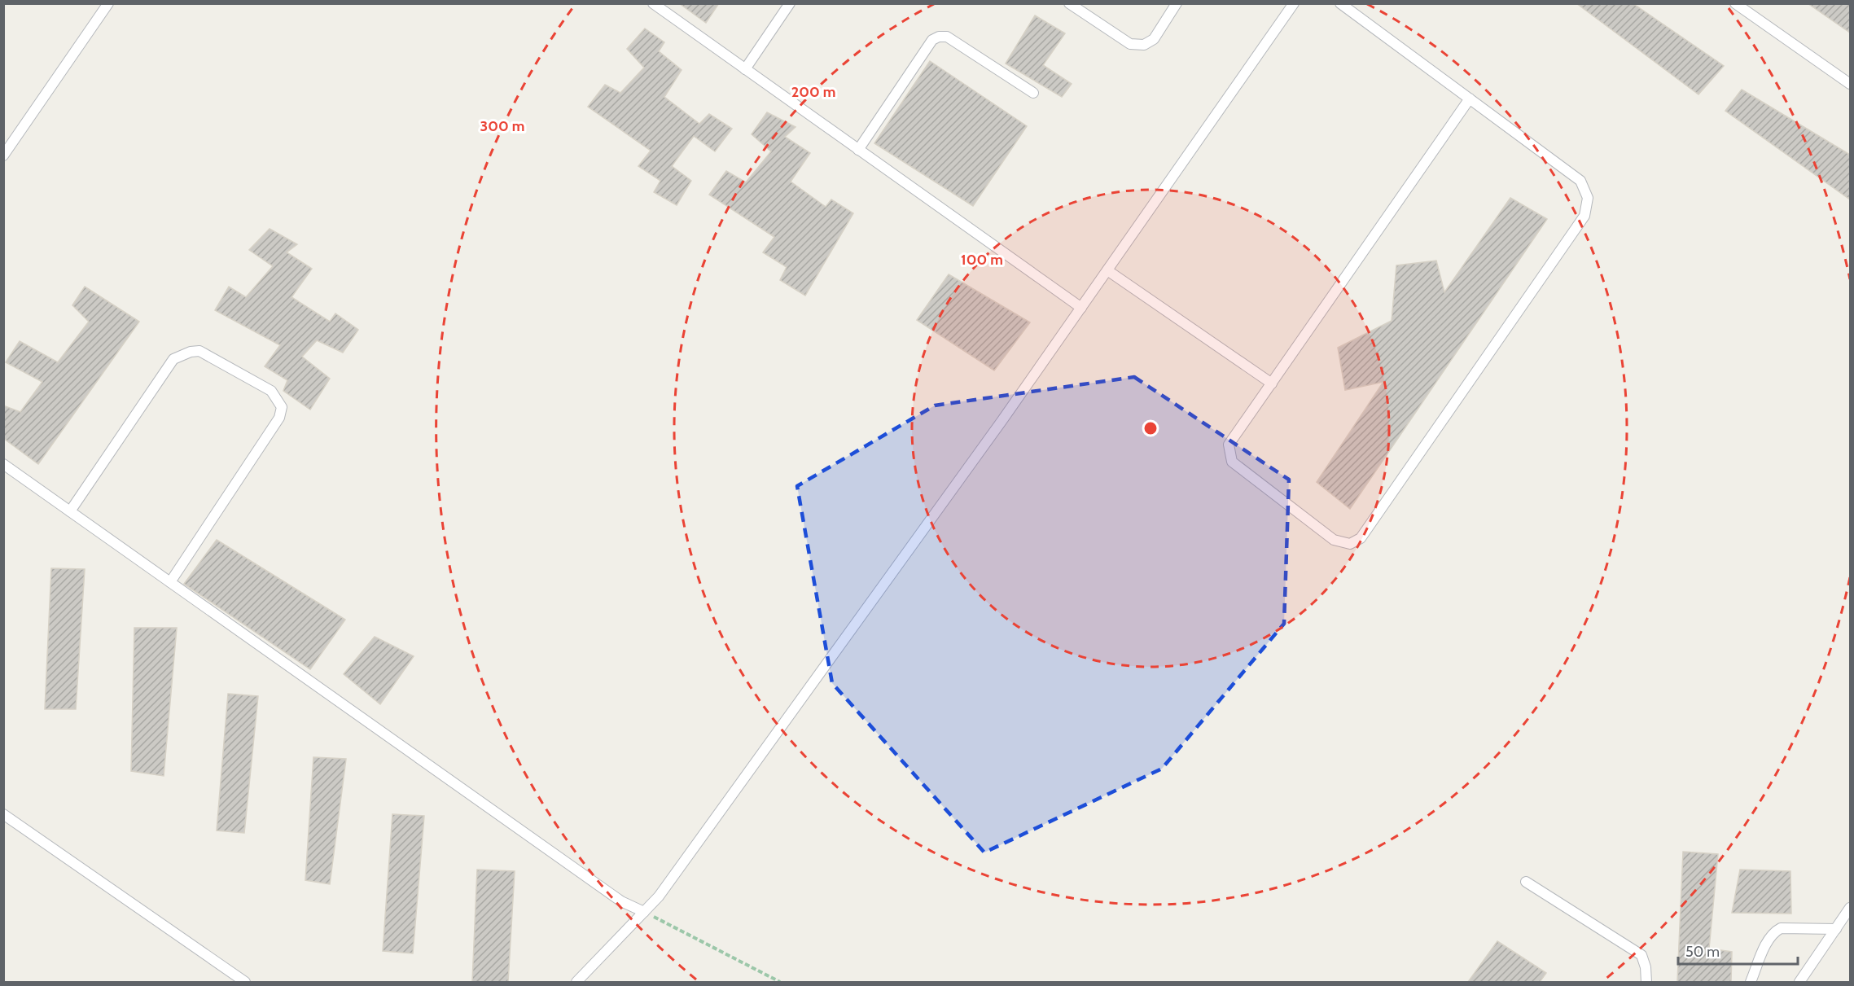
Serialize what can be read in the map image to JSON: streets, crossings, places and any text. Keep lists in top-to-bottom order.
{
  "scale_bar": "50 m",
  "rings": ["200 m", "300 m", "100 m"]
}
